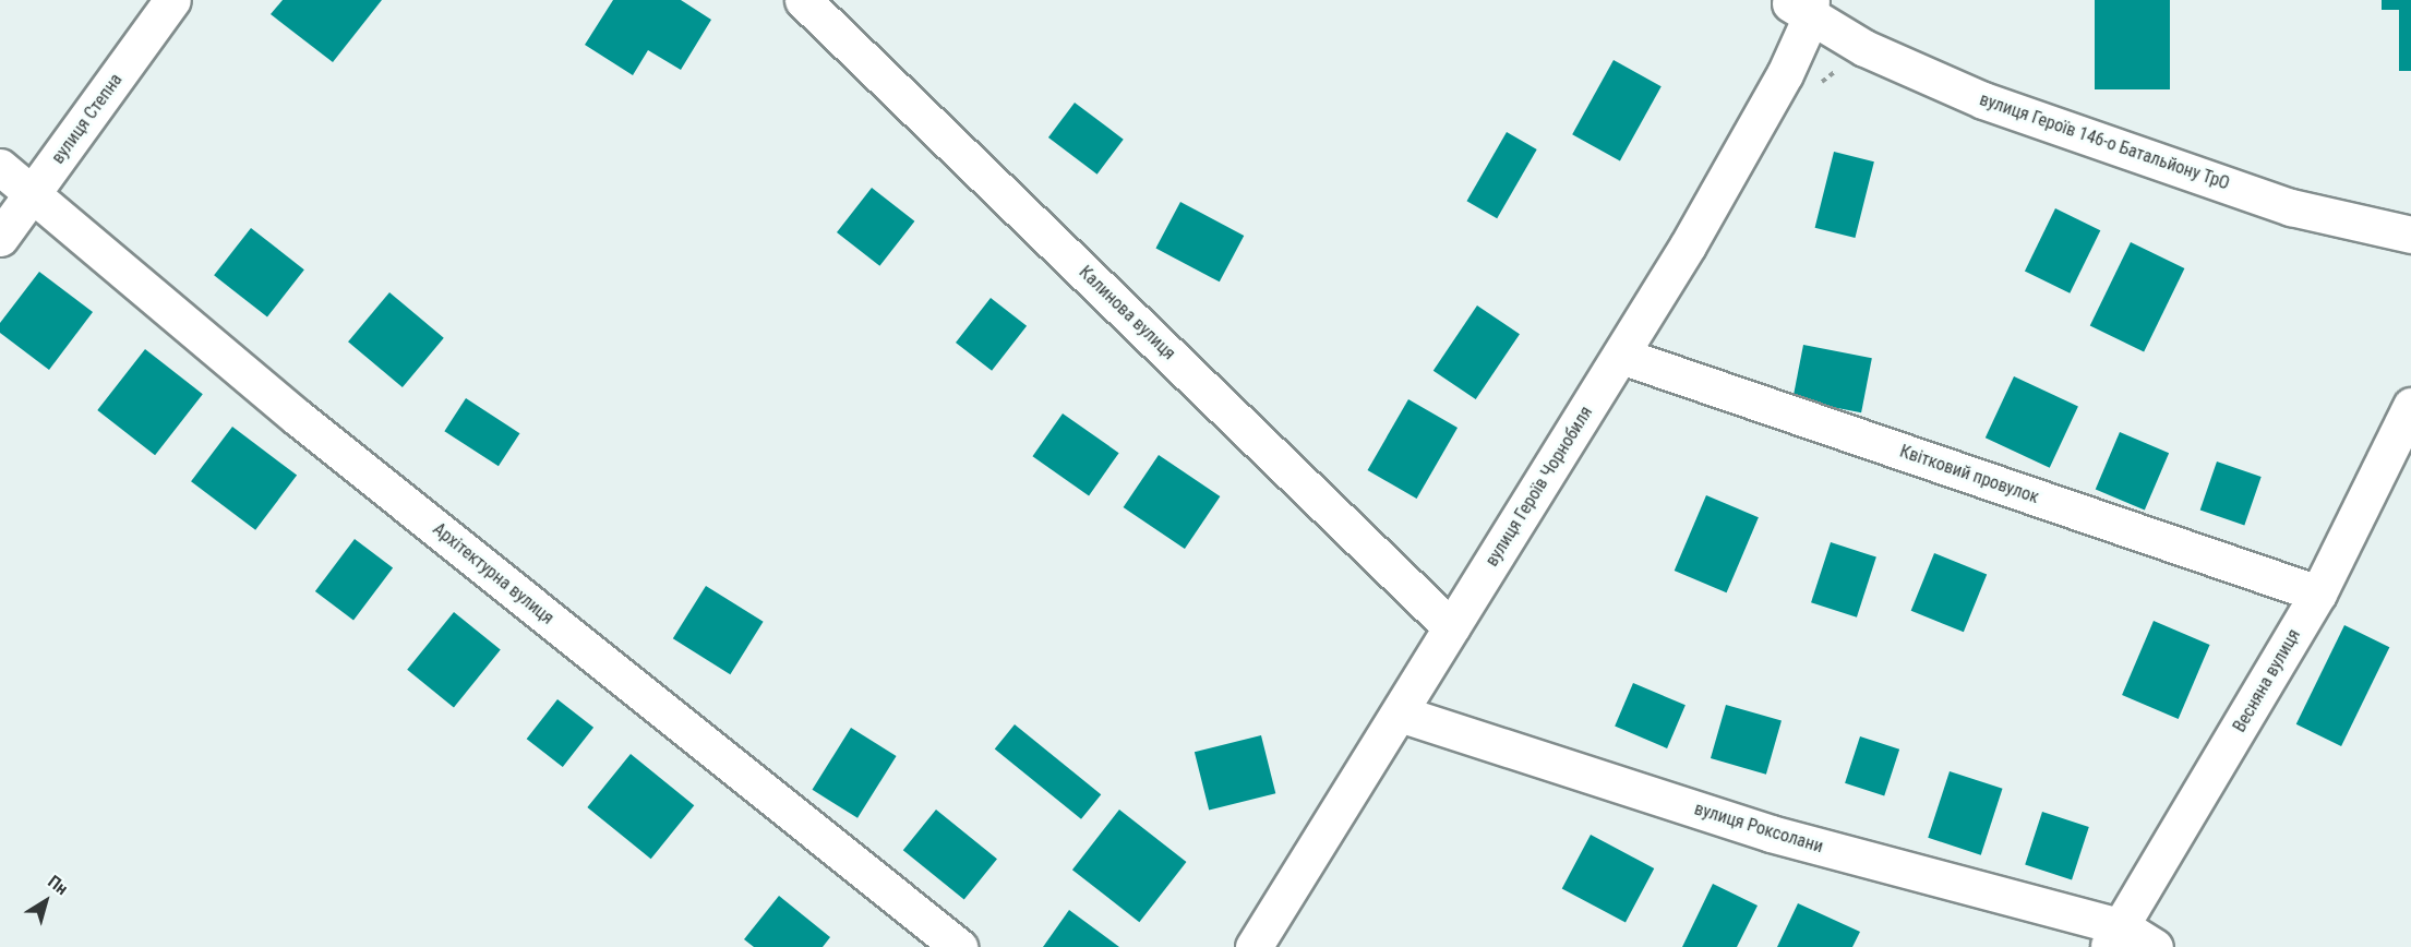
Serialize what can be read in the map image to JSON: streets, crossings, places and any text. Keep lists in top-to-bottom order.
{
  "streets": {
    "street": [
      "вулиця Степна",
      "вулиця Героїв 146-о Батальйону ТрО",
      "Калинова вулиця",
      "Квітковий провулок",
      "вулиця Героїв Чорнобиля",
      "Архітектурна вулиця",
      "Весняна вулиця",
      "вулиця Роксолани"
    ]
  },
  "crossings": [
    ["вулиця Степна", "Архітектурна вулиця"],
    ["вулиця Героїв 146-о Батальйону ТрО", "вулиця Героїв Чорнобиля"],
    ["Калинова вулиця", "вулиця Героїв Чорнобиля"],
    ["Квітковий провулок", "вулиця Героїв Чорнобиля"],
    ["Квітковий провулок", "Весняна вулиця"],
    ["вулиця Героїв Чорнобиля", "вулиця Роксолани"],
    ["Весняна вулиця", "вулиця Роксолани"]
  ],
  "north": "top right"
}
